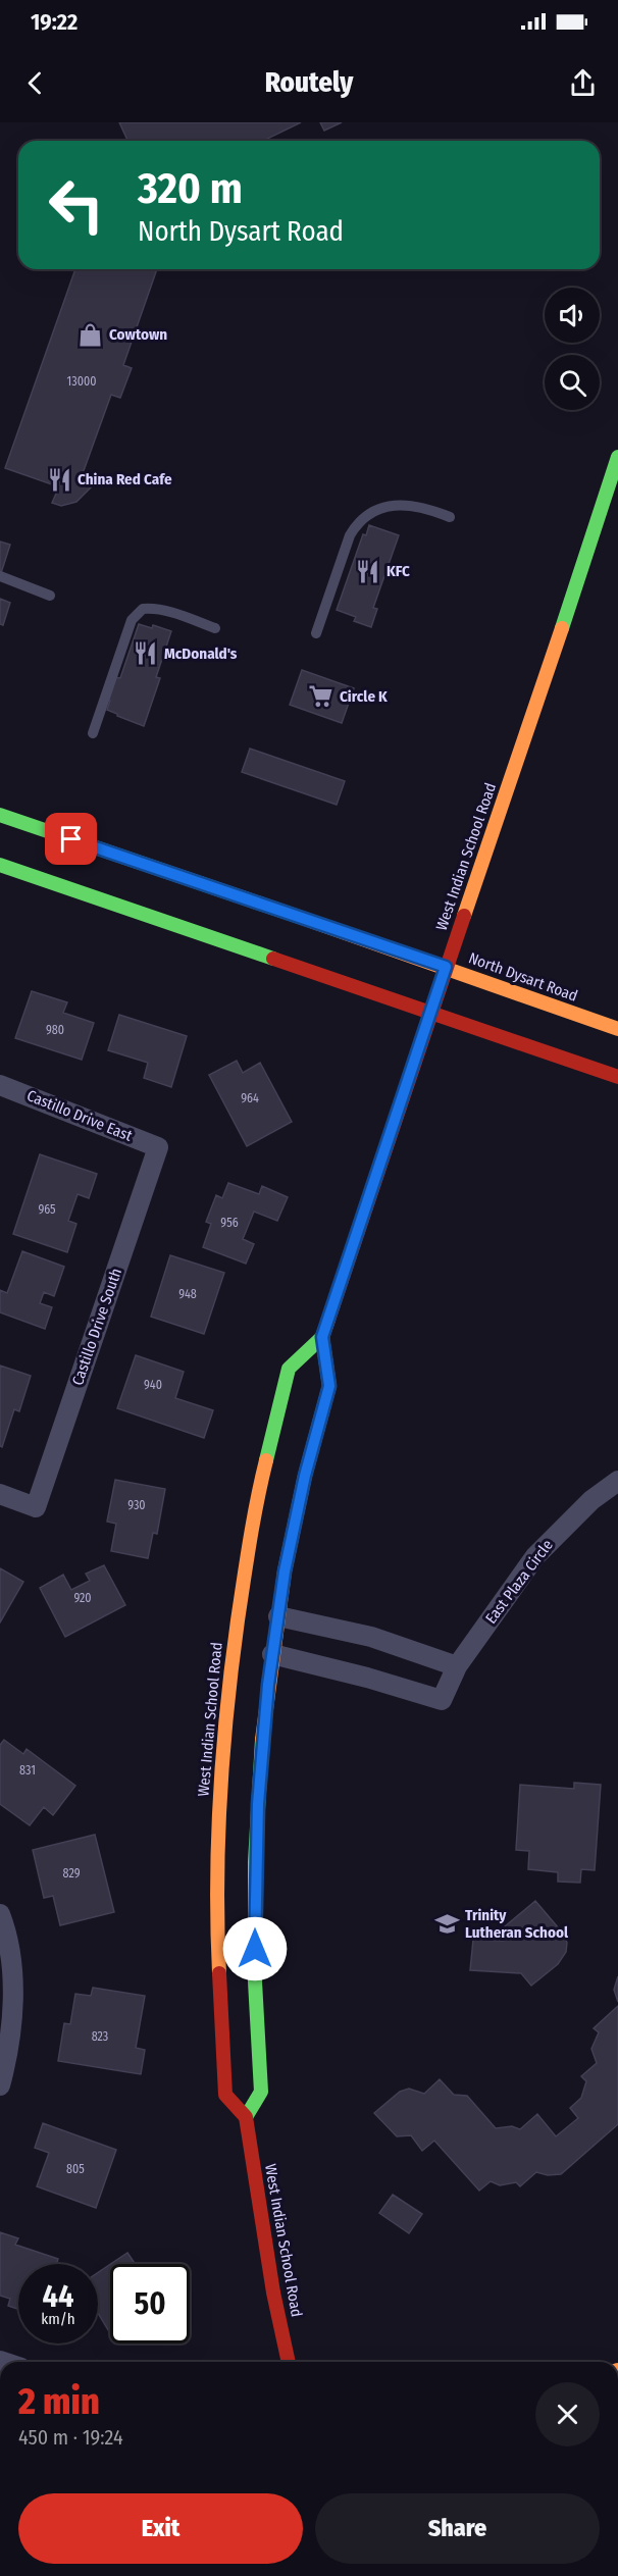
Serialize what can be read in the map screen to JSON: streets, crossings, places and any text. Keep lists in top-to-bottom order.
{
  "streets": {
    "main road": ["West Indian School Road", "North Dysart Road"],
    "street": ["Castillo Drive East", "Castillo Drive South", "East Plaza Circle"]
  },
  "crossings": [
    ["West Indian School Road", "North Dysart Road"],
    ["West Indian School Road", "East Plaza Circle"],
    ["Castillo Drive East", "Castillo Drive South"]
  ],
  "places": {
    "shop": ["Cowtown"],
    "restaurant": ["China Red Cafe", "KFC", "McDonald's"],
    "supermarket": ["Circle K"],
    "school or university": ["Trinity Lutheran School"]
  },
  "house_numbers": [
    "13000",
    "980",
    "964",
    "965",
    "956",
    "948",
    "940",
    "930",
    "920",
    "831",
    "829",
    "823",
    "805"
  ],
  "page": {
    "status": "19:22",
    "header": "Routely",
    "turn": ["320 m", "North Dysart Road"],
    "speed": "44 km/h",
    "limit": "50",
    "heading": ["2 min", "450 m · 19:24"],
    "buttons": ["Exit", "Share"]
  }
}
